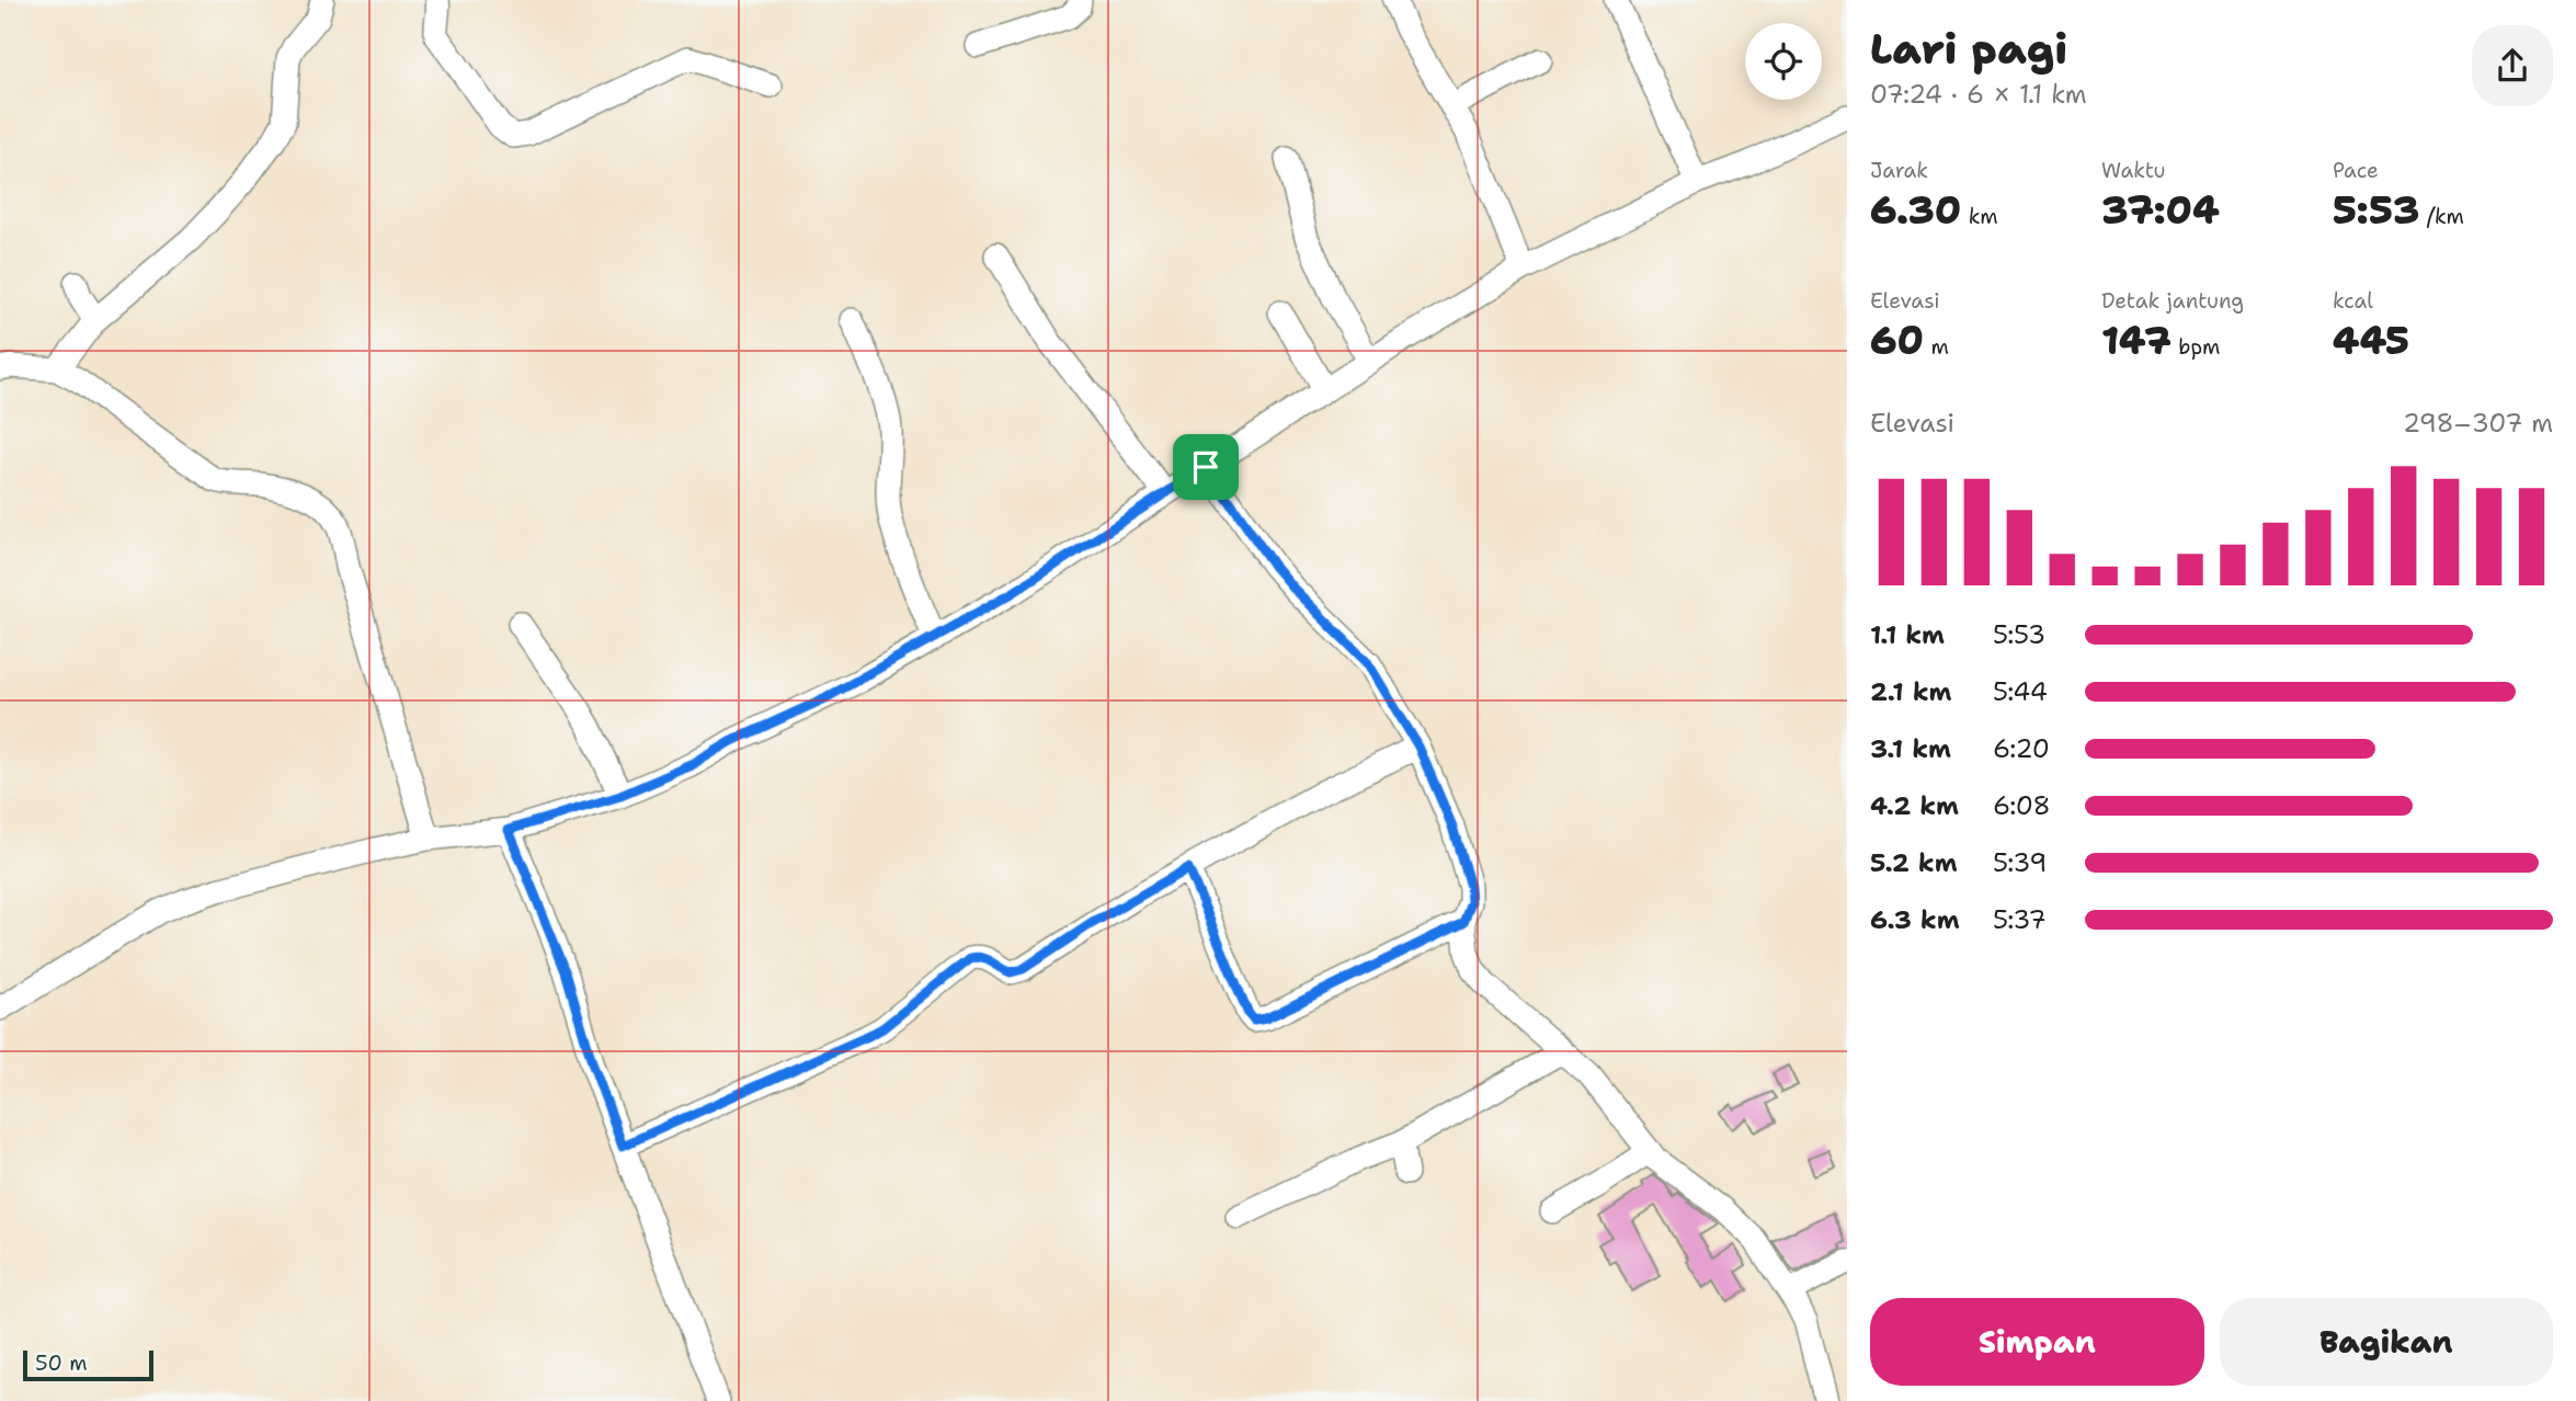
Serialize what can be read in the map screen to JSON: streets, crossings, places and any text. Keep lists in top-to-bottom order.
{
  "scale_bar": "50 m",
  "page": {
    "heading": ["Lari pagi", "07:24 · 6 × 1.1 km"],
    "stats": [
      ["Jarak", "6.30 km"],
      ["Waktu", "37:04"],
      ["Pace", "5:53 /km"],
      ["Elevasi", "60 m"],
      ["Detak jantung", "147 bpm"],
      ["kcal", "445"]
    ],
    "chart": ["Elevasi", "298–307 m"],
    "list": [
      {
        "name": "1.1 km",
        "note": "5:53"
      },
      {
        "name": "2.1 km",
        "note": "5:44"
      },
      {
        "name": "3.1 km",
        "note": "6:20"
      },
      {
        "name": "4.2 km",
        "note": "6:08"
      },
      {
        "name": "5.2 km",
        "note": "5:39"
      },
      {
        "name": "6.3 km",
        "note": "5:37"
      }
    ],
    "buttons": ["Simpan", "Bagikan"],
    "scale": "50 m"
  }
}
